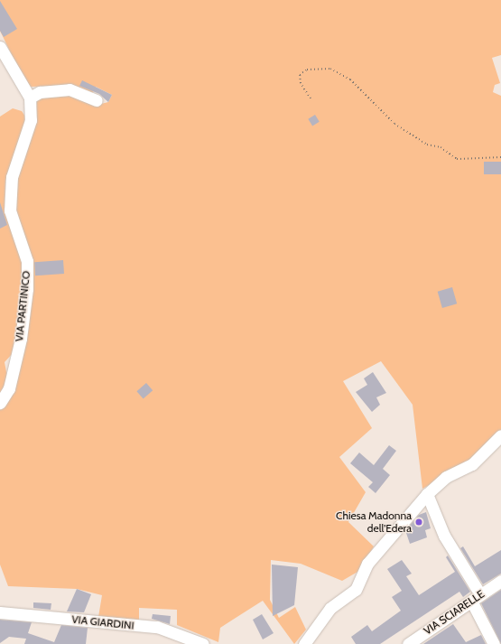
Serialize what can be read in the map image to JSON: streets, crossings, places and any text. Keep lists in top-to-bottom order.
{
  "streets": {
    "street": ["VIA PARTINICO", "VIA SCIARELLE", "VIA GIARDINI"]
  },
  "places": ["Chiesa Madonna dell'Edera"]
}
